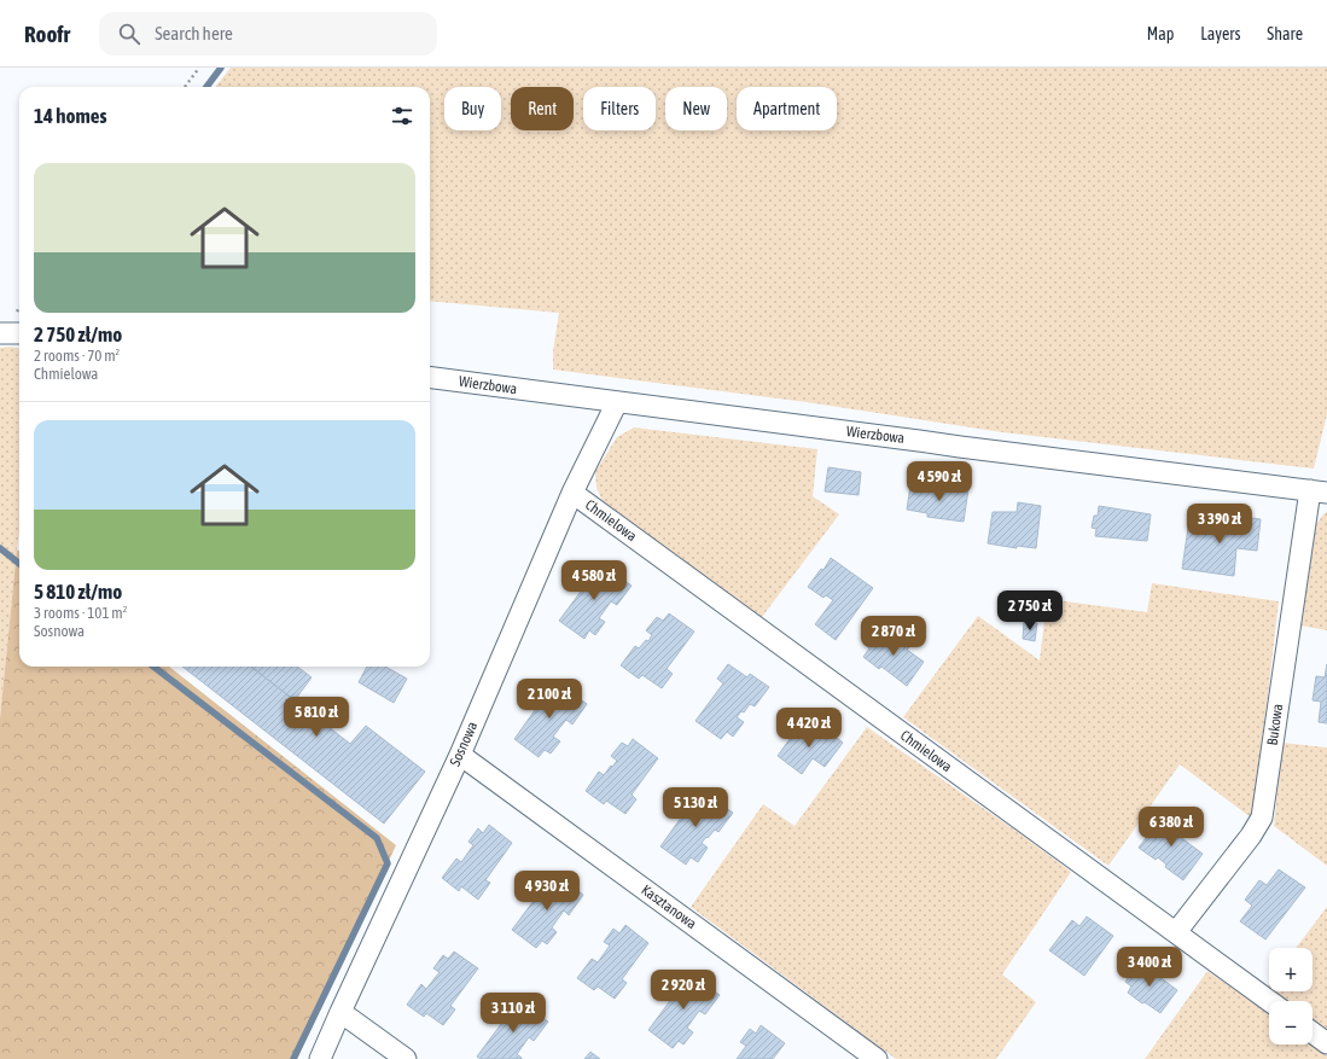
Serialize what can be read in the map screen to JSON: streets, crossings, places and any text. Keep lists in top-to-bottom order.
{
  "streets": {
    "street": [
      "Wierzbowa",
      "Chmielowa",
      "Bukowa",
      "Sosnowa",
      "Kasztanowa"
    ]
  },
  "crossings": [
    ["Wierzbowa", "Bukowa"],
    ["Wierzbowa", "Sosnowa"],
    ["Chmielowa", "Bukowa"],
    ["Chmielowa", "Sosnowa"],
    ["Sosnowa", "Kasztanowa"]
  ],
  "page": {
    "header": "Roofr",
    "search": "Search here",
    "nav": ["Map", "Layers", "Share"],
    "chip": [
      "Buy",
      "Rent",
      "Filters",
      "New",
      "Apartment"
    ],
    "heading": "14 homes",
    "list": [
      {
        "name": "2 750 zł/mo",
        "note": "2 rooms · 70 m² · Chmielowa"
      },
      {
        "name": "5 810 zł/mo",
        "note": "3 rooms · 101 m² · Sosnowa"
      }
    ],
    "price": [
      "4 590 zł",
      "3 390 zł",
      "4 580 zł",
      "2 750 zł",
      "2 870 zł",
      "2 100 zł",
      "5 810 zł",
      "4 420 zł",
      "5 130 zł",
      "6 380 zł",
      "4 930 zł",
      "3 400 zł",
      "2 920 zł",
      "3 110 zł"
    ],
    "map_buttons": ["+", "−"]
  }
}
